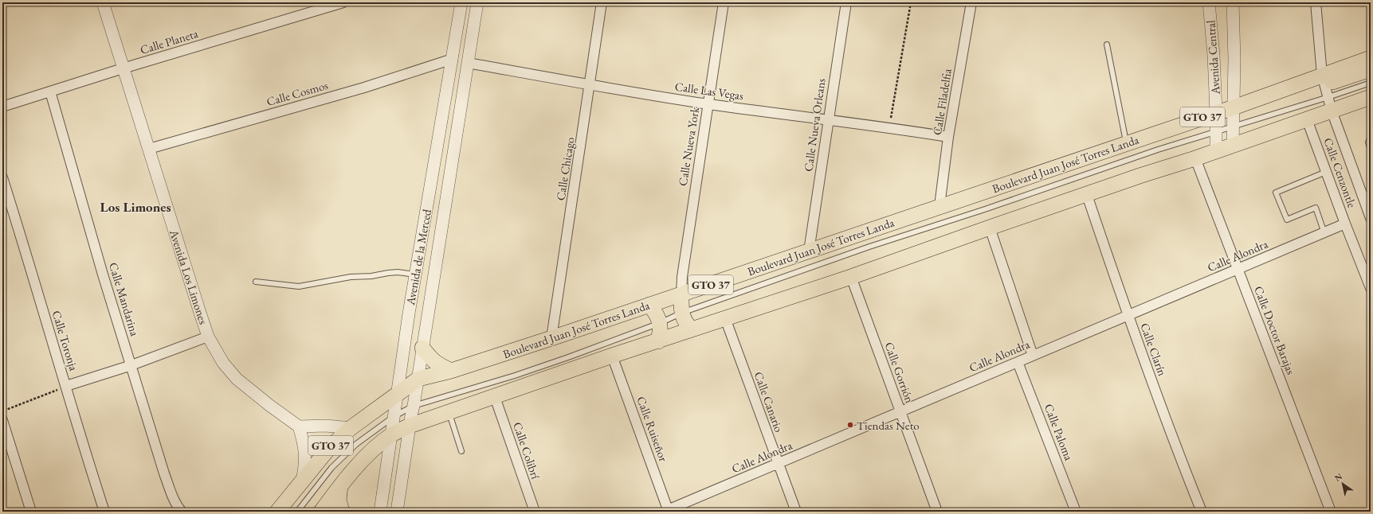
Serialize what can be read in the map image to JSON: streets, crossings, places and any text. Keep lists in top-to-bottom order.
{
  "streets": {
    "main road": ["GTO 37", "Boulevard Juan José Torres Landa"],
    "street": [
      "Calle Planeta",
      "Avenida Central",
      "Calle Las Vegas",
      "Calle Cosmos",
      "Calle Filadelfia",
      "Calle Nueva Orleans",
      "Calle Nueva York",
      "Calle Chicago",
      "Calle Cenzontle",
      "Calle Alondra",
      "Avenida de la Merced",
      "Avenida Los Limones",
      "Calle Mandarina",
      "Calle Doctor Barajas",
      "Calle Toronja",
      "Calle Clarín",
      "Calle Gorrión",
      "Calle Canario",
      "Calle Ruiseñor",
      "Calle Paloma",
      "Calle Colibrí"
    ]
  },
  "crossings": [
    ["Calle Planeta", "Avenida Los Limones"],
    ["Calle Planeta", "Calle Mandarina"],
    ["Avenida Central", "Boulevard Juan José Torres Landa"],
    ["Calle Las Vegas", "Calle Filadelfia"],
    ["Calle Las Vegas", "Calle Nueva Orleans"],
    ["Calle Las Vegas", "Calle Nueva York"],
    ["Calle Las Vegas", "Calle Chicago"],
    ["Calle Las Vegas", "Avenida de la Merced"],
    ["Calle Cosmos", "Avenida de la Merced"],
    ["Calle Cosmos", "Avenida Los Limones"],
    ["Calle Filadelfia", "Boulevard Juan José Torres Landa"],
    ["Calle Nueva Orleans", "Boulevard Juan José Torres Landa"],
    ["Calle Nueva York", "Boulevard Juan José Torres Landa"],
    ["Boulevard Juan José Torres Landa", "Calle Chicago"],
    ["Boulevard Juan José Torres Landa", "Calle Cenzontle"],
    ["Boulevard Juan José Torres Landa", "Avenida de la Merced"],
    ["Boulevard Juan José Torres Landa", "Calle Doctor Barajas"],
    ["Boulevard Juan José Torres Landa", "Calle Clarín"],
    ["Boulevard Juan José Torres Landa", "Calle Gorrión"],
    ["Boulevard Juan José Torres Landa", "Calle Canario"],
    ["Boulevard Juan José Torres Landa", "Calle Ruiseñor"],
    ["Boulevard Juan José Torres Landa", "Calle Colibrí"],
    ["Calle Cenzontle", "Calle Alondra"],
    ["Calle Alondra", "Calle Doctor Barajas"],
    ["Calle Alondra", "Calle Clarín"],
    ["Calle Alondra", "Calle Gorrión"],
    ["Calle Alondra", "Calle Canario"],
    ["Calle Alondra", "Calle Ruiseñor"],
    ["Calle Alondra", "Calle Paloma"]
  ],
  "districts": ["Los Limones"],
  "places": ["Tiendas Neto"],
  "north": "top left"
}
